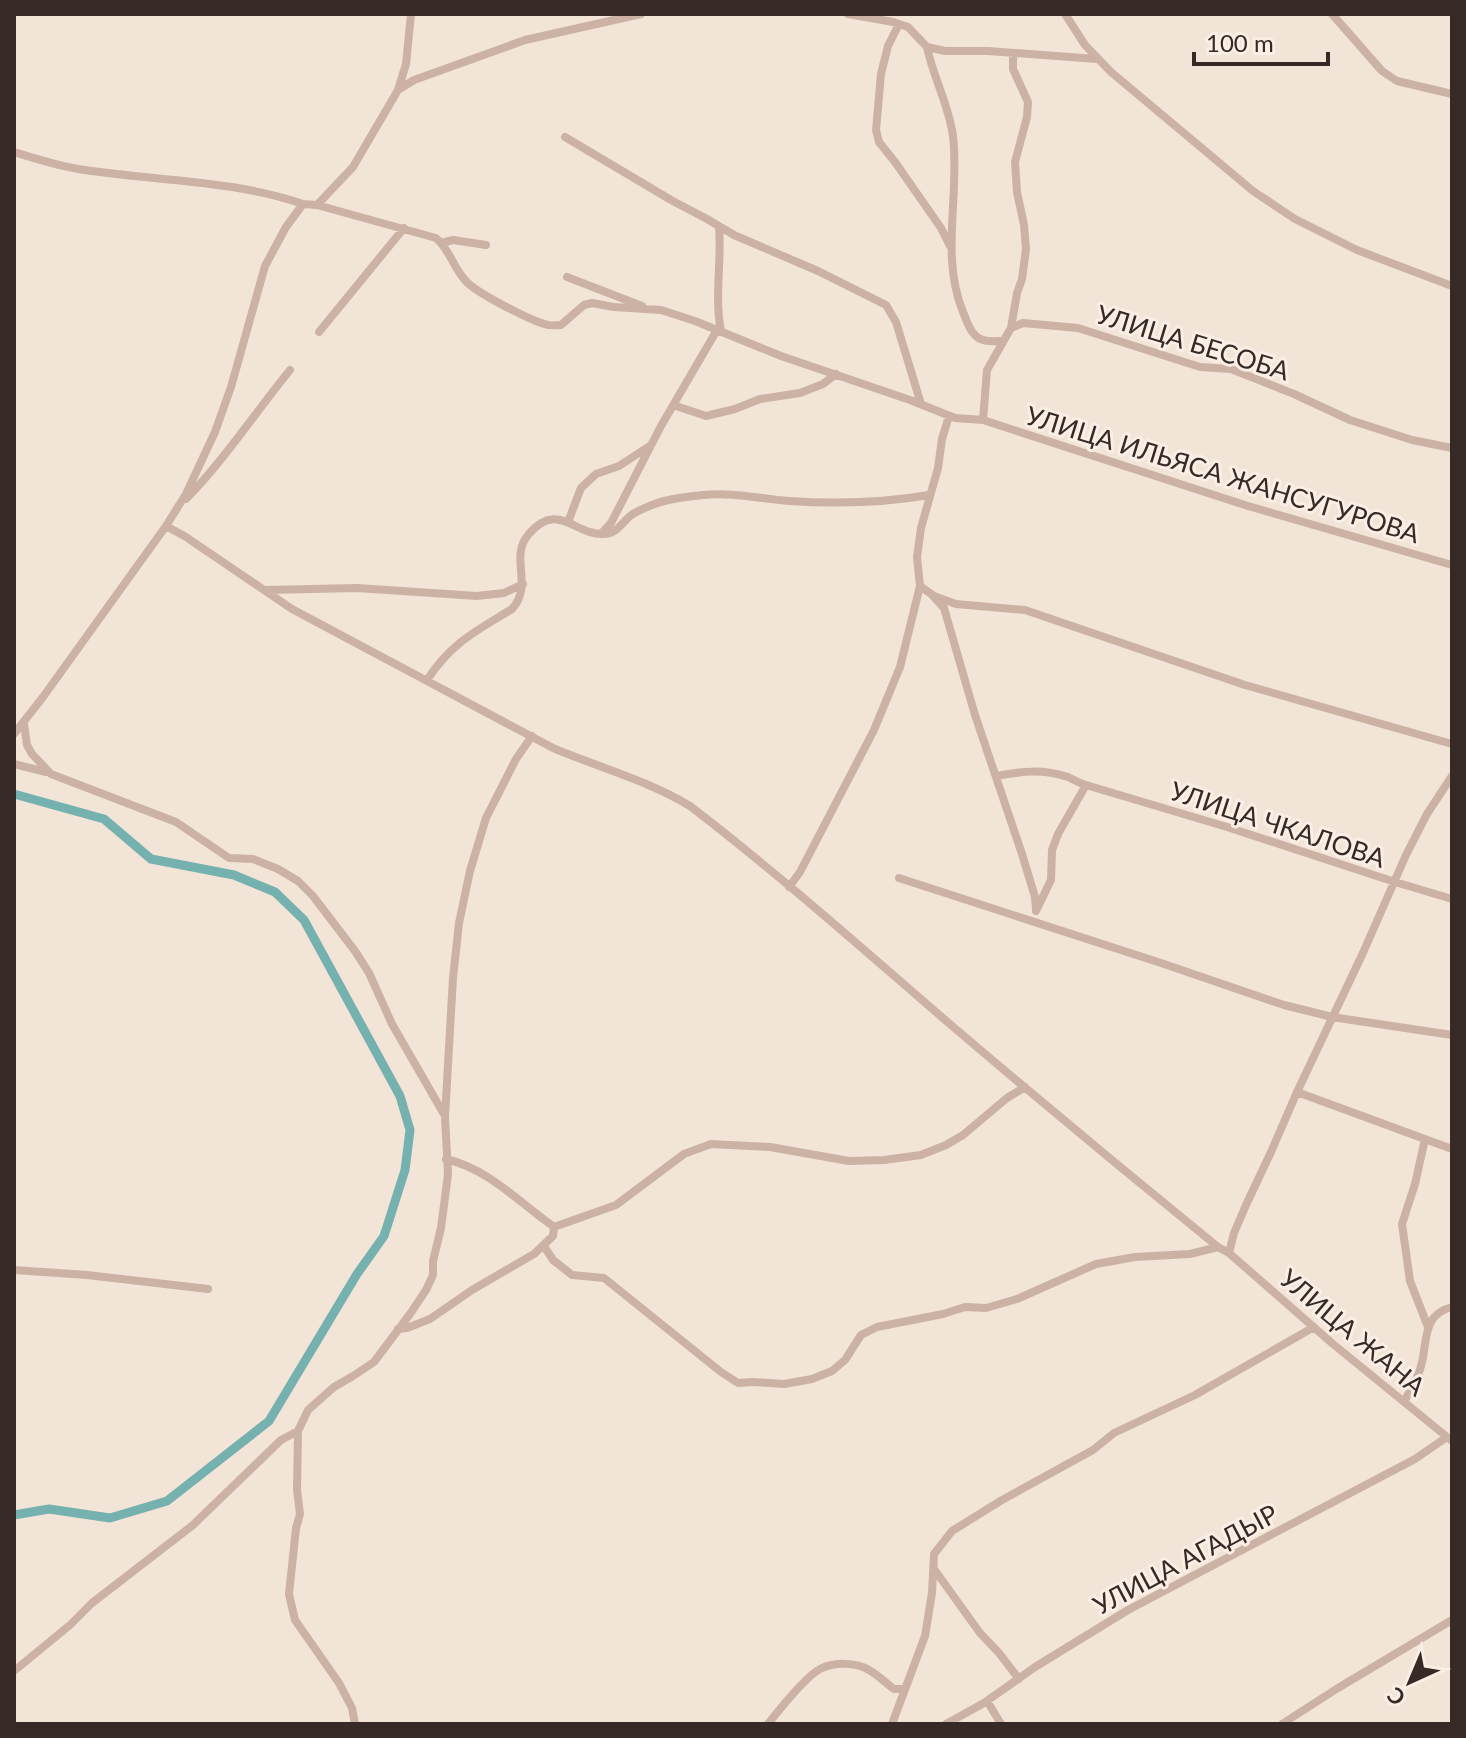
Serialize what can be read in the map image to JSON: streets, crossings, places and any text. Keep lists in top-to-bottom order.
{
  "streets": {
    "street": [
      "УЛИЦА БЕСОБА",
      "УЛИЦА ИЛЬЯСА ЖАНСУГУРОВА",
      "УЛИЦА ЧКАЛОВА",
      "УЛИЦА ЖАНА",
      "УЛИЦА АГАДЫР"
    ]
  },
  "crossings": [
    ["УЛИЦА ЖАНА", "УЛИЦА АГАДЫР"]
  ],
  "scale_bar": "100 m",
  "north": "bottom left"
}
